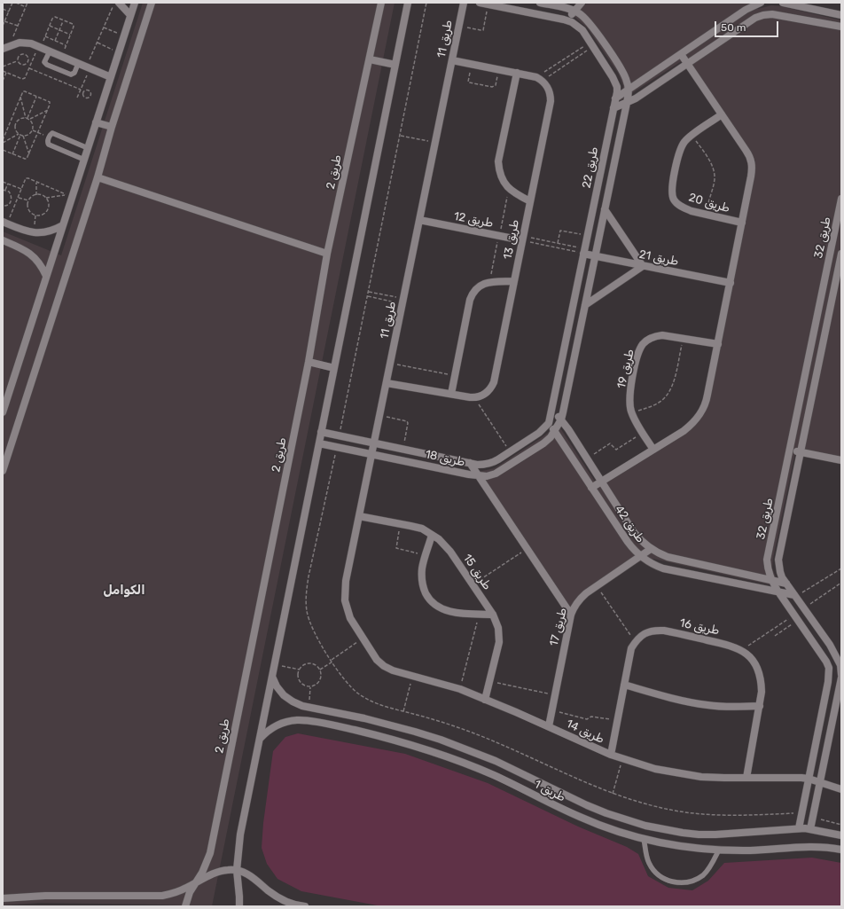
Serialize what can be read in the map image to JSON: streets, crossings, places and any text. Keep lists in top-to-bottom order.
{
  "streets": {
    "street": [
      "طريق 11",
      "طريق 22",
      "طريق 2",
      "طريق 20",
      "طريق 12",
      "طريق 32",
      "طريق 13",
      "طريق 21",
      "طريق 19",
      "طريق 18",
      "طريق 42",
      "طريق 15",
      "طريق 17",
      "طريق 16",
      "طريق 14",
      "طريق 1"
    ]
  },
  "crossings": [
    ["طريق 11", "طريق 12"],
    ["طريق 11", "طريق 18"],
    ["طريق 11", "طريق 15"],
    ["طريق 11", "طريق 14"],
    ["طريق 22", "طريق 21"],
    ["طريق 22", "طريق 18"],
    ["طريق 22", "طريق 42"],
    ["طريق 12", "طريق 13"],
    ["طريق 32", "طريق 42"],
    ["طريق 32", "طريق 14"],
    ["طريق 32", "طريق 1"],
    ["طريق 18", "طريق 42"],
    ["طريق 42", "طريق 17"],
    ["طريق 15", "طريق 14"],
    ["طريق 17", "طريق 14"],
    ["طريق 16", "طريق 14"]
  ],
  "districts": ["الكوامل"],
  "scale_bar": "50 m"
}
